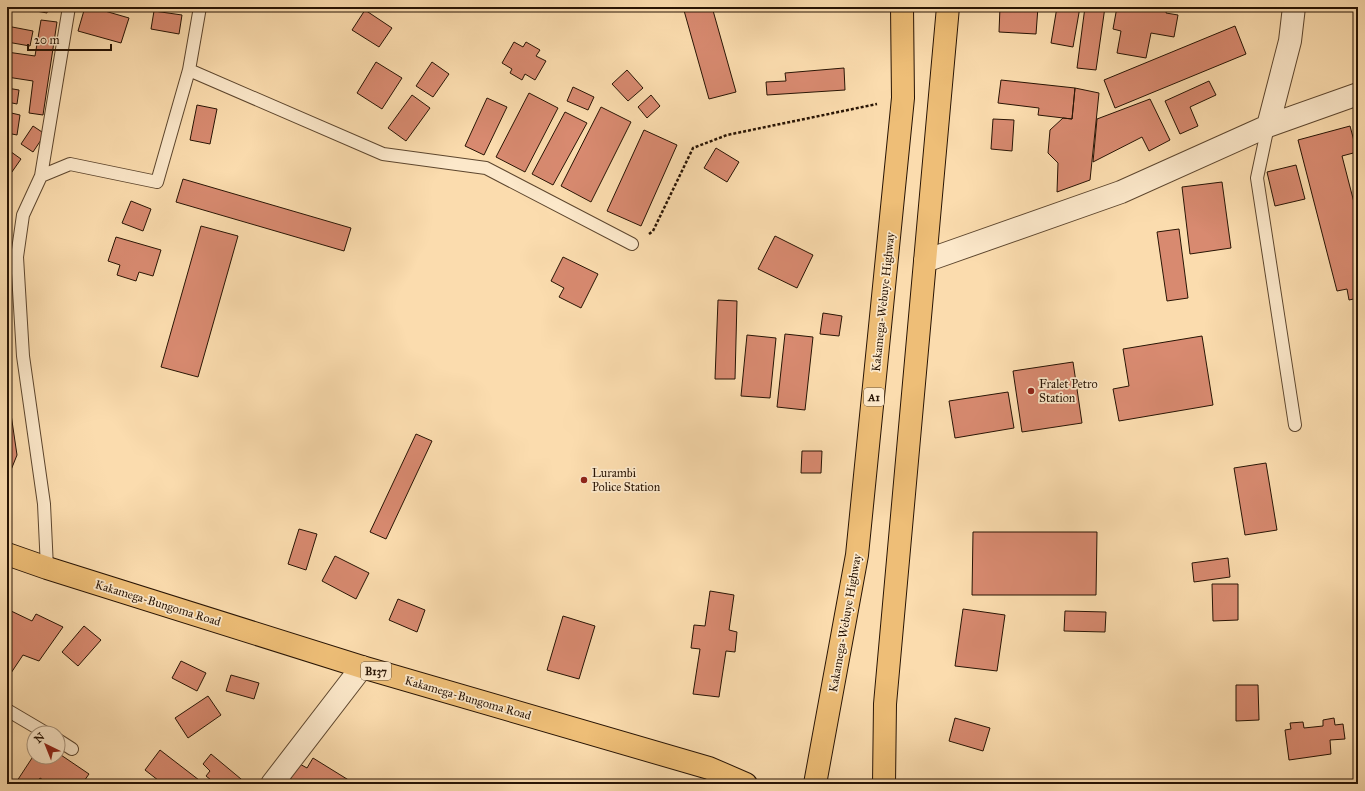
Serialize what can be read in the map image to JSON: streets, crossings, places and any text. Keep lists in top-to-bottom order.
{
  "streets": {
    "main road": [
      "Kakamega-Webuye Highway",
      "A1",
      "Kakamega-Bungoma Road",
      "B137"
    ]
  },
  "places": ["Fralet Petro Station", "Lurambi Police Station"],
  "scale_bar": "20 m",
  "north": "top left"
}
